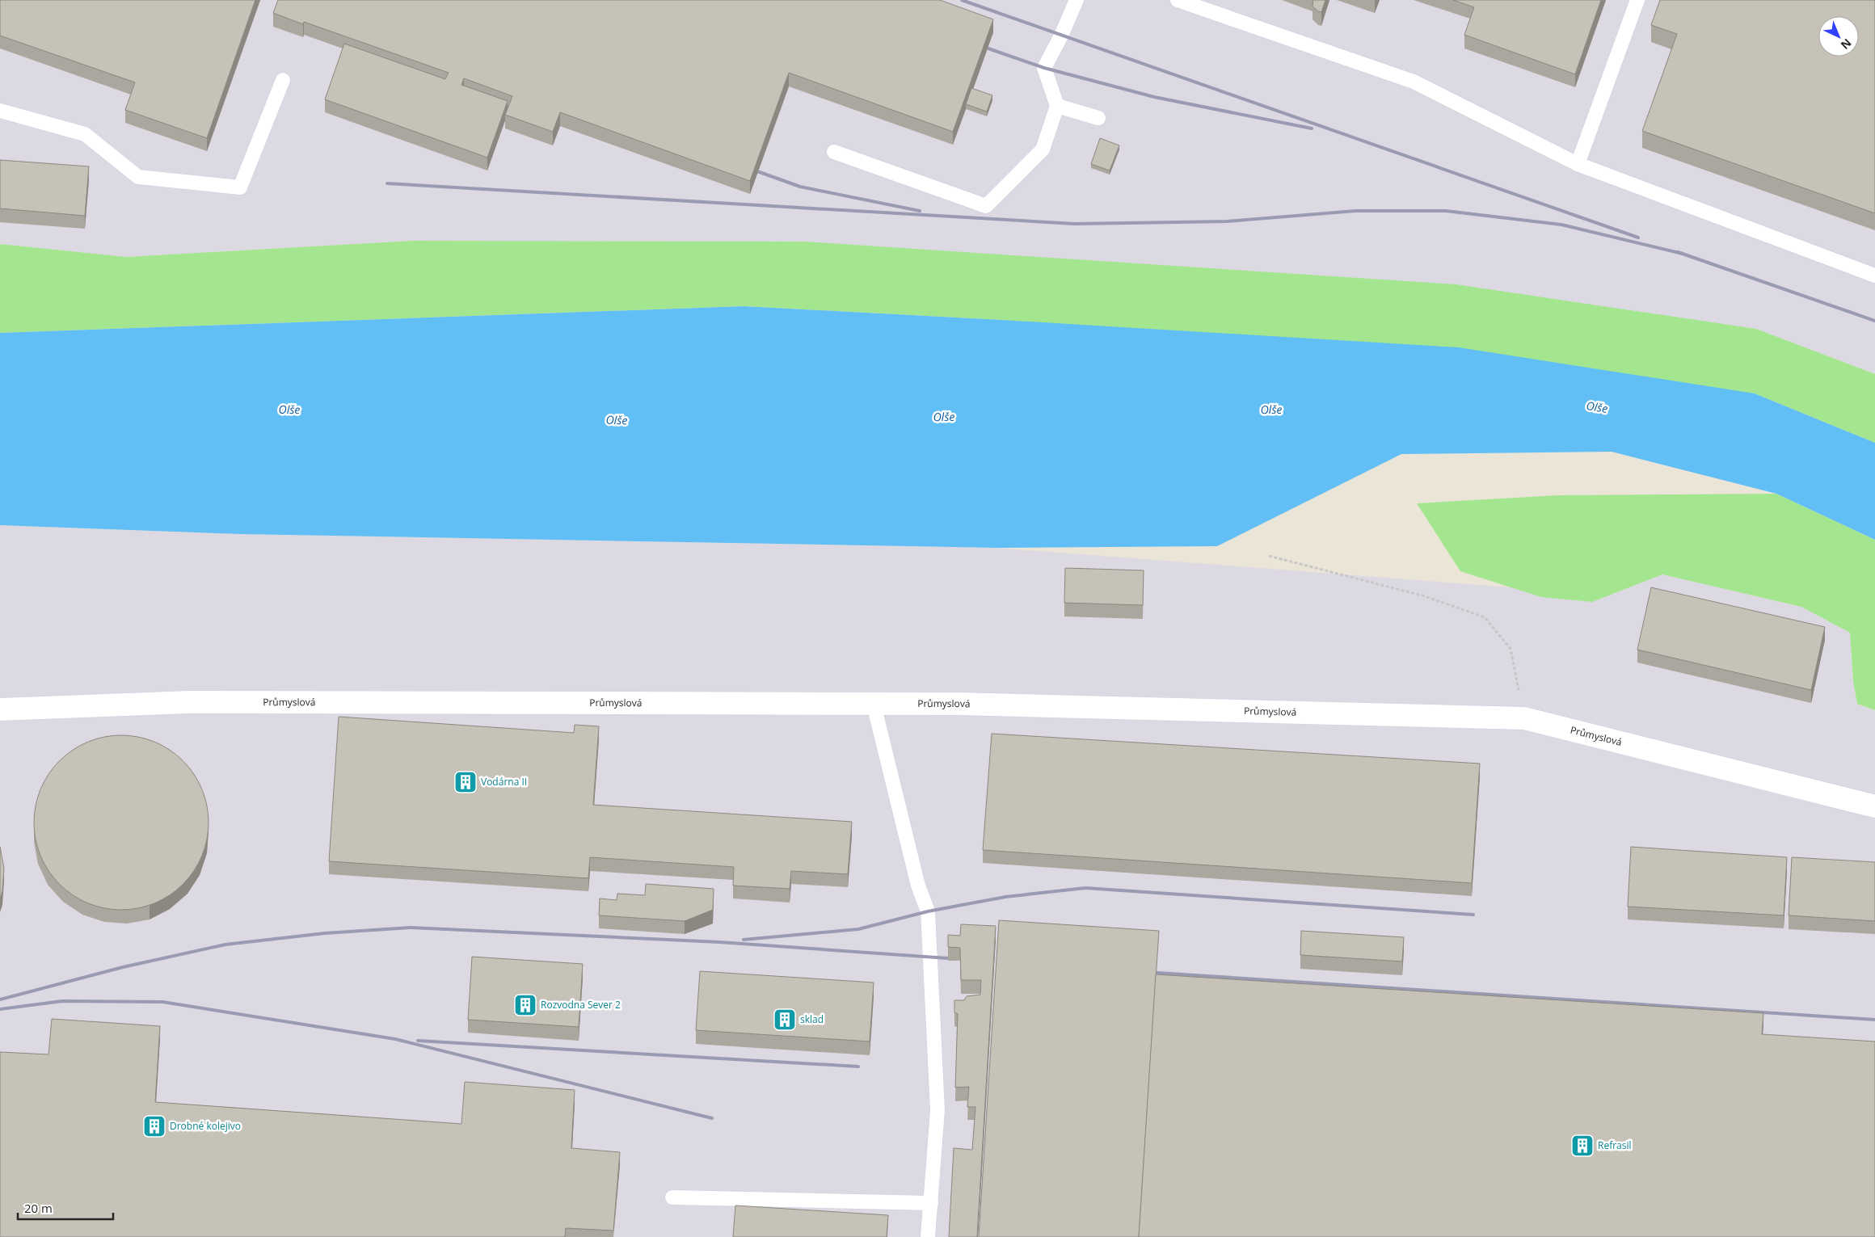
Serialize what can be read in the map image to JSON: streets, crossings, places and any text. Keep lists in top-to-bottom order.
{
  "streets": {
    "street": ["Průmyslová"]
  },
  "water": ["Olše"],
  "places": {
    "building": [
      "Vodárna II",
      "Rozvodna Sever 2",
      "sklad",
      "Drobné kolejivo",
      "Refrasil"
    ]
  },
  "scale_bar": "20 m",
  "north": "bottom right"
}
